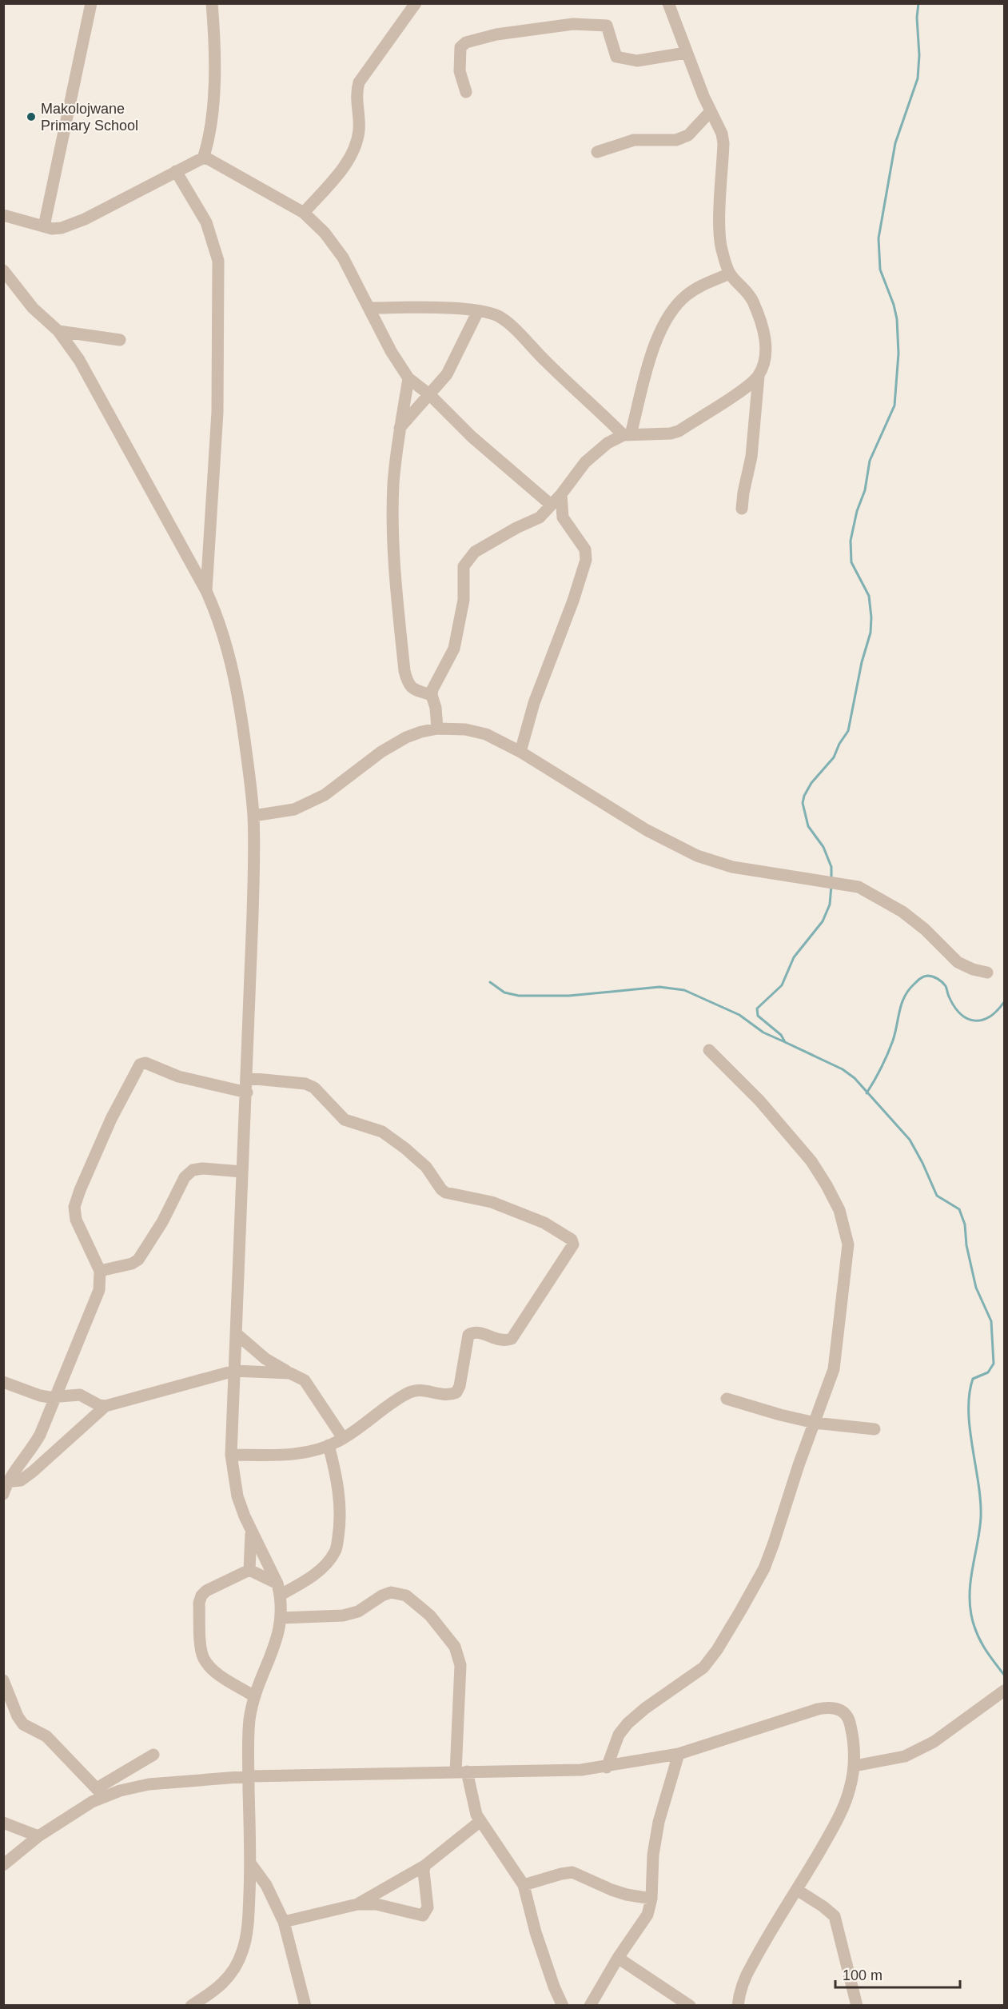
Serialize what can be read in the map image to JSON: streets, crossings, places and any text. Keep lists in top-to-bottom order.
{
  "places": ["Makolojwane Primary School"],
  "scale_bar": "100 m"
}
